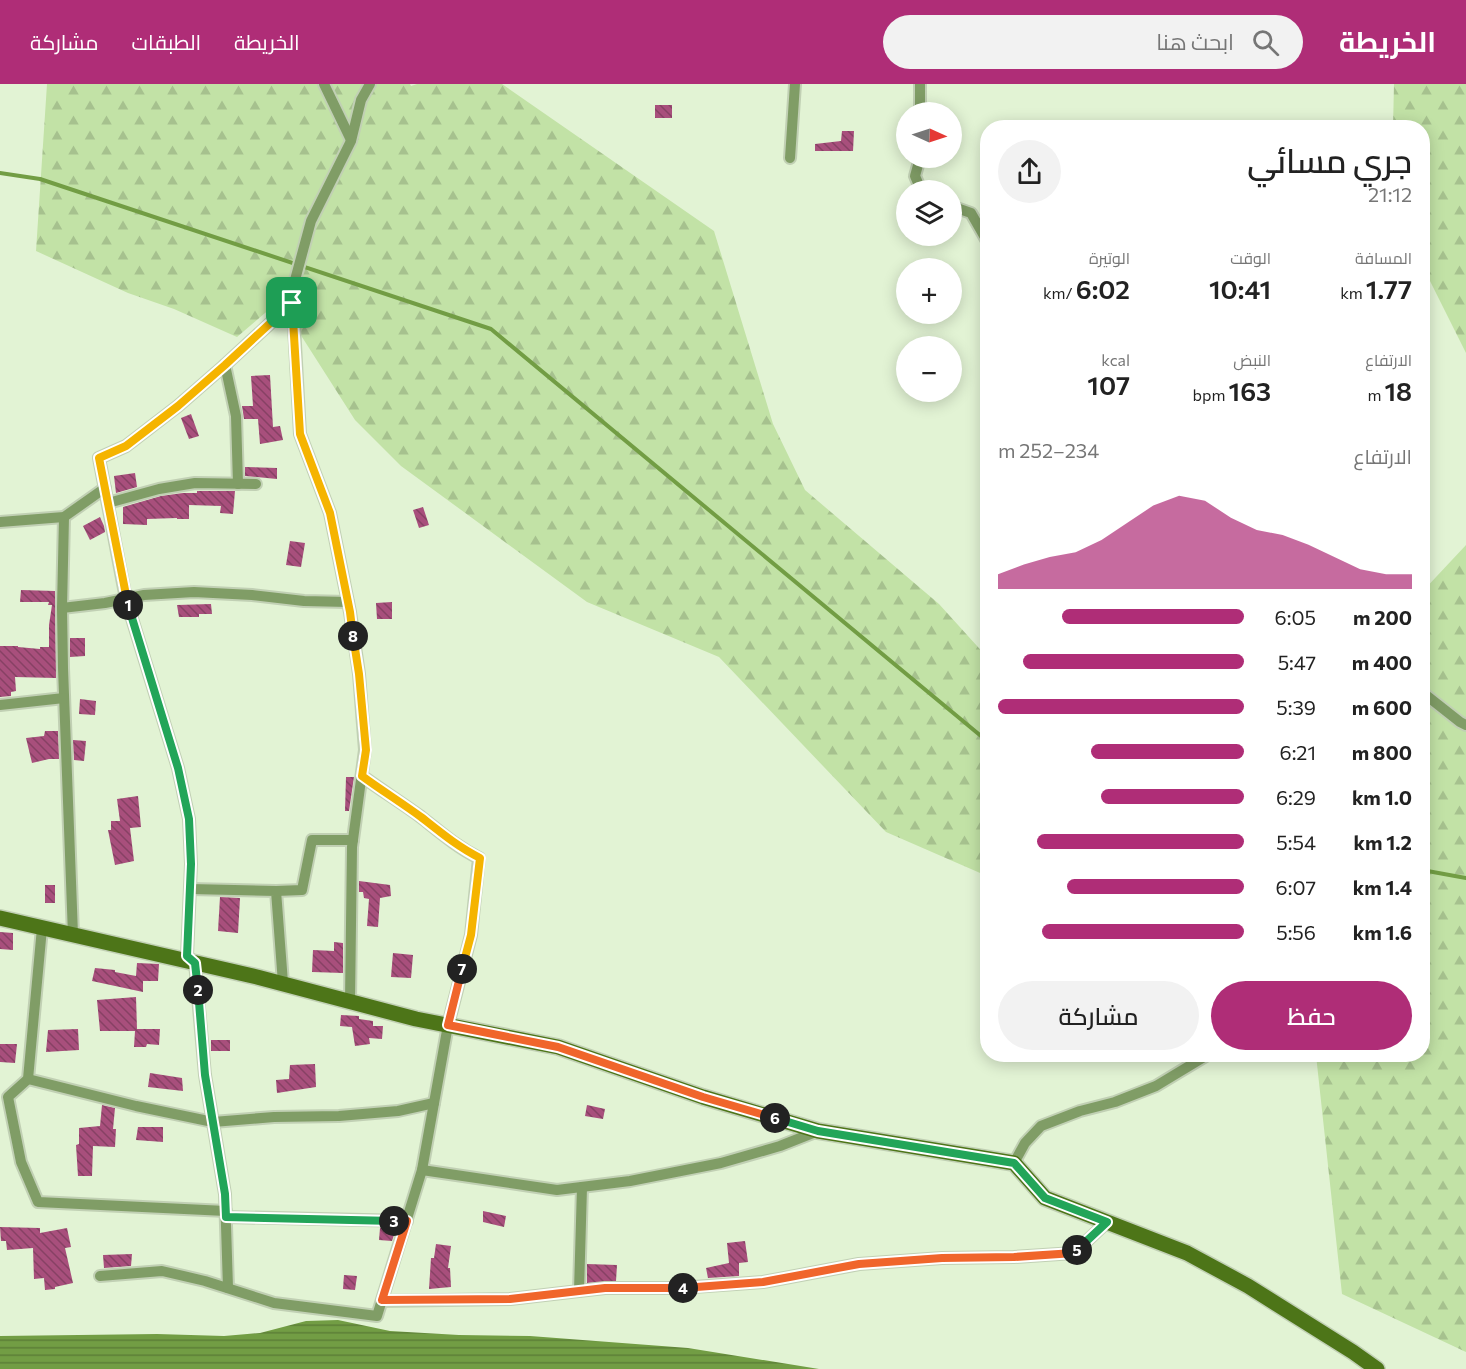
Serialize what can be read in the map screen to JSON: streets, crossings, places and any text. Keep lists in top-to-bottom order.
{
  "north": "right",
  "page": {
    "header": "الخريطة",
    "search": "ابحث هنا",
    "nav": ["الخريطة", "الطبقات", "مشاركة"],
    "map_buttons": ["+", "−"],
    "heading": ["جري مسائي", "21:12"],
    "stats": [
      ["المسافة", "1.77 km"],
      ["الوقت", "10:41"],
      ["الوتيرة", "6:02 /km"],
      ["الارتفاع", "18 m"],
      ["النبض", "163 bpm"],
      ["kcal", "107"]
    ],
    "chart": ["الارتفاع", "234–252 m"],
    "pins": [
      "1",
      "8",
      "7",
      "2",
      "6",
      "3",
      "5",
      "4"
    ],
    "list": [
      {
        "name": "200 m",
        "note": "6:05"
      },
      {
        "name": "400 m",
        "note": "5:47"
      },
      {
        "name": "600 m",
        "note": "5:39"
      },
      {
        "name": "800 m",
        "note": "6:21"
      },
      {
        "name": "1.0 km",
        "note": "6:29"
      },
      {
        "name": "1.2 km",
        "note": "5:54"
      },
      {
        "name": "1.4 km",
        "note": "6:07"
      },
      {
        "name": "1.6 km",
        "note": "5:56"
      }
    ],
    "buttons": ["حفظ", "مشاركة"]
  }
}
